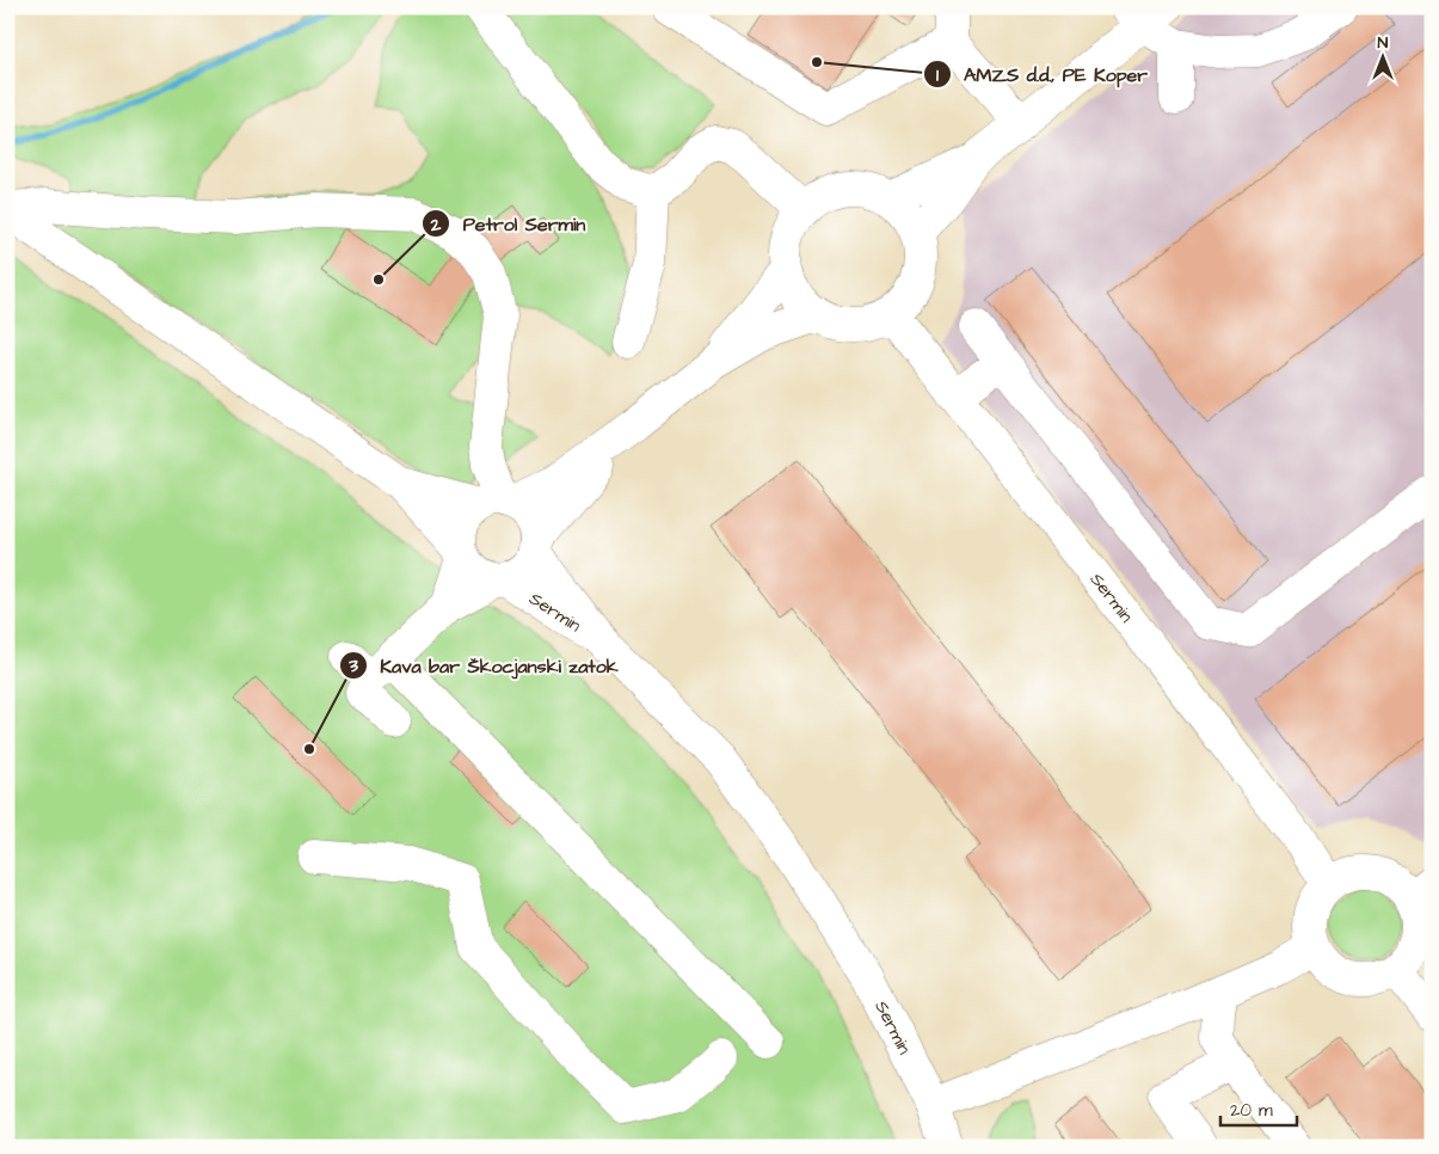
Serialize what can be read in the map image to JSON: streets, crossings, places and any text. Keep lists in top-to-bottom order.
{
  "streets": {
    "street": ["Sermin"]
  },
  "places": ["AMZS d.d., PE Koper", "Petrol Sermin", "Kava bar Škocjanski zatok"],
  "scale_bar": "20 m",
  "north": "top"
}
